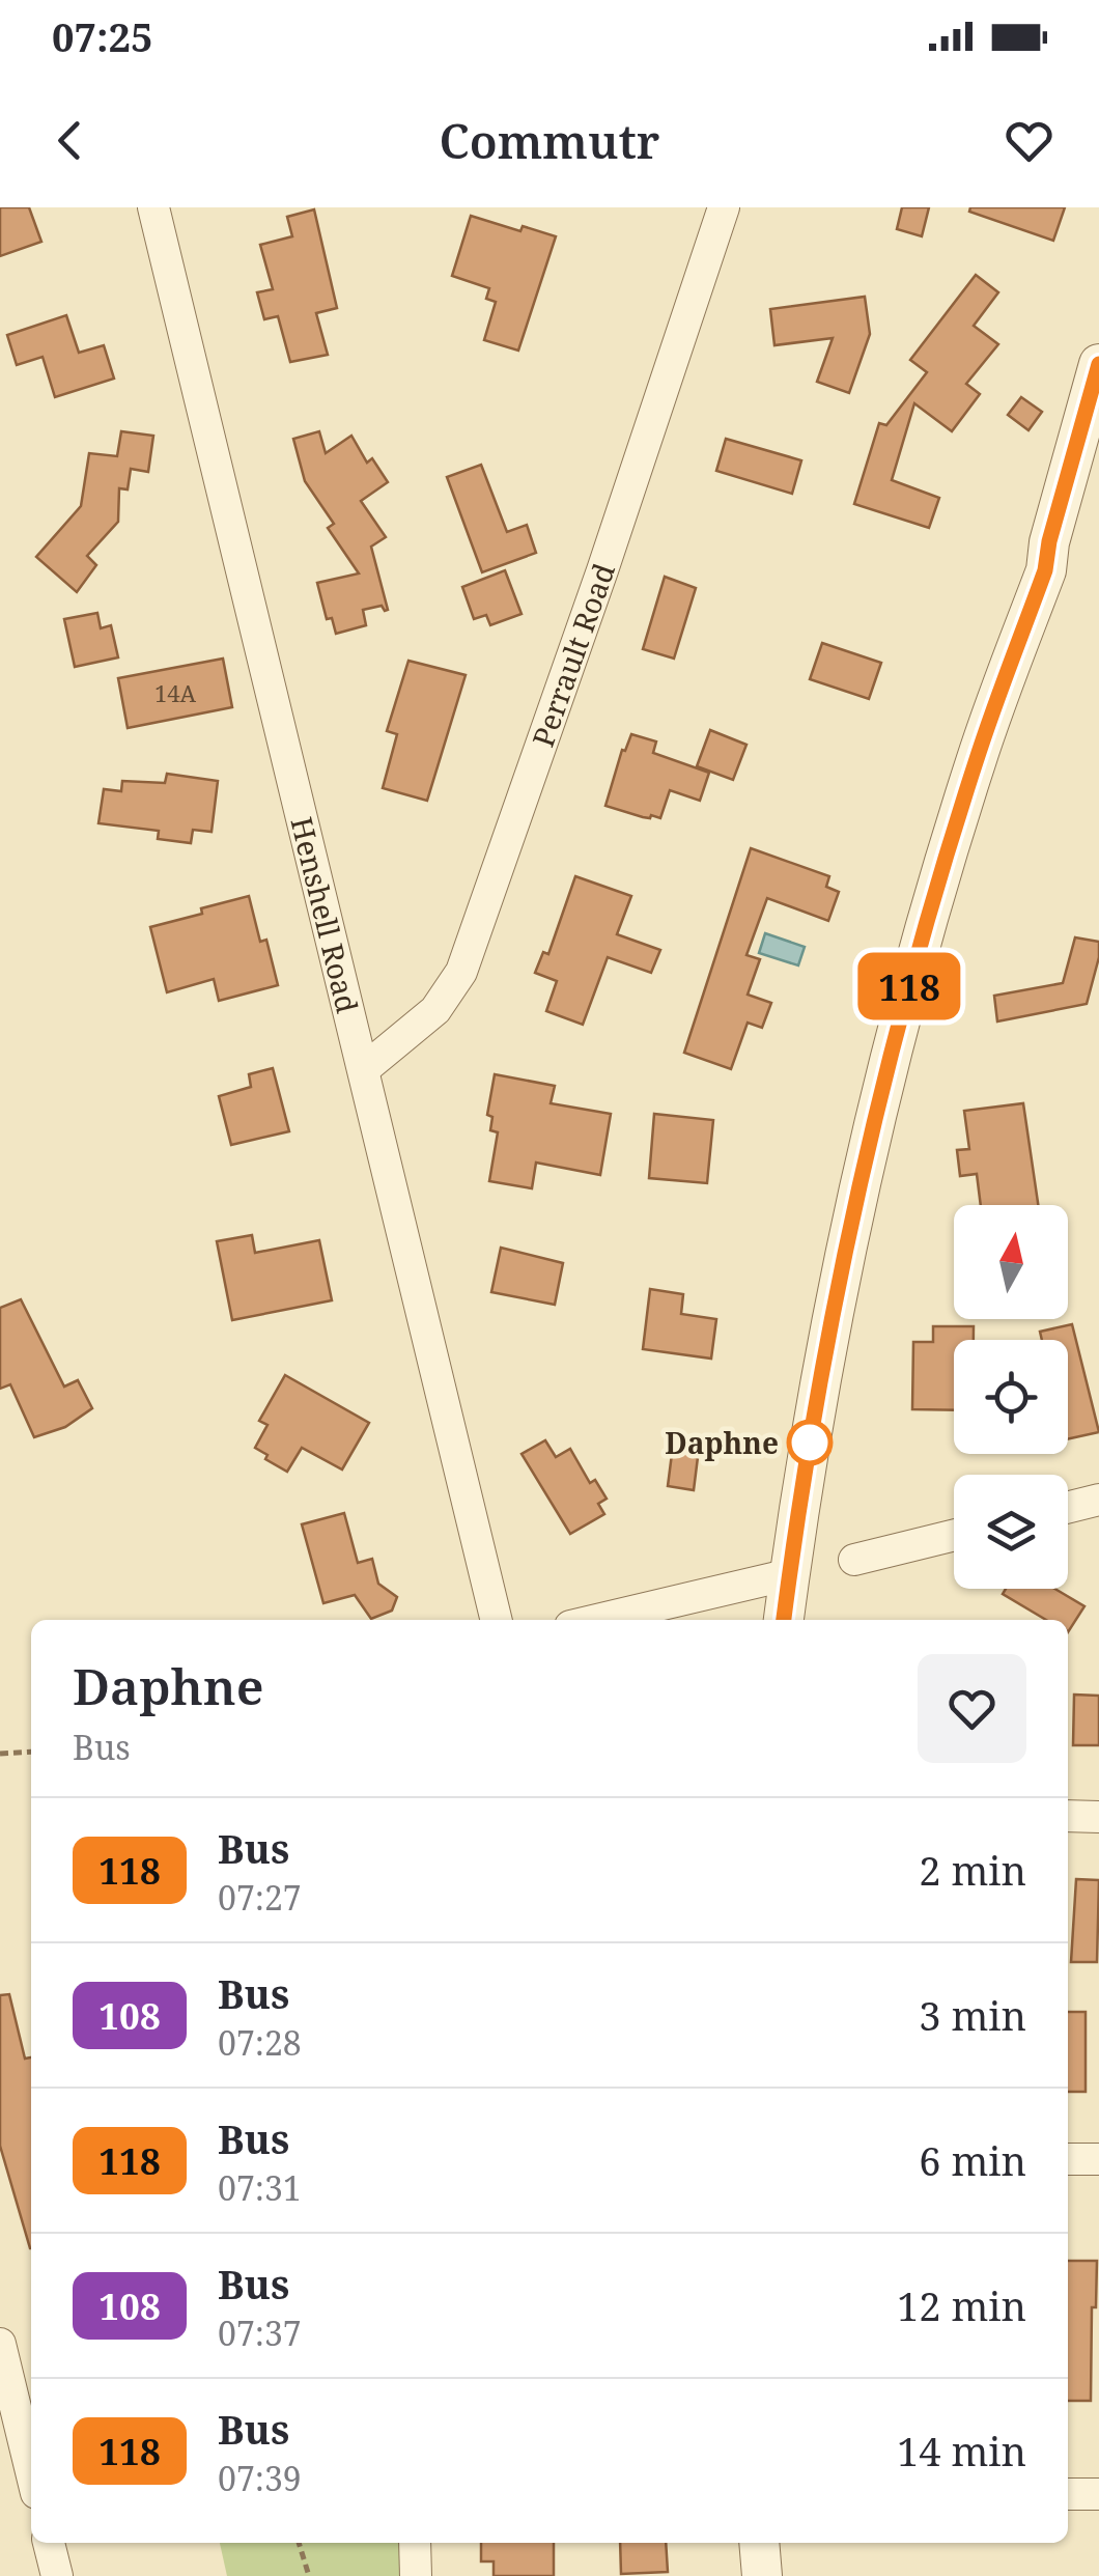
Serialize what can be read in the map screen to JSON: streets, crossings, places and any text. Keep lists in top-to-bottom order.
{
  "streets": {
    "street": ["Perrault Road", "Henshell Road"]
  },
  "crossings": [
    ["Perrault Road", "Henshell Road"]
  ],
  "places": ["Daphne"],
  "lines": ["bus line 118"],
  "house_numbers": ["14A"],
  "north": "top",
  "page": {
    "status": "07:25",
    "header": "Commutr",
    "on_map": "118",
    "heading": ["Daphne", "Bus"],
    "list": [
      {
        "mark": "118",
        "name": "Bus",
        "note": "07:27",
        "value": "2 min"
      },
      {
        "mark": "108",
        "name": "Bus",
        "note": "07:28",
        "value": "3 min"
      },
      {
        "mark": "118",
        "name": "Bus",
        "note": "07:31",
        "value": "6 min"
      },
      {
        "mark": "108",
        "name": "Bus",
        "note": "07:37",
        "value": "12 min"
      },
      {
        "mark": "118",
        "name": "Bus",
        "note": "07:39",
        "value": "14 min"
      }
    ]
  }
}
